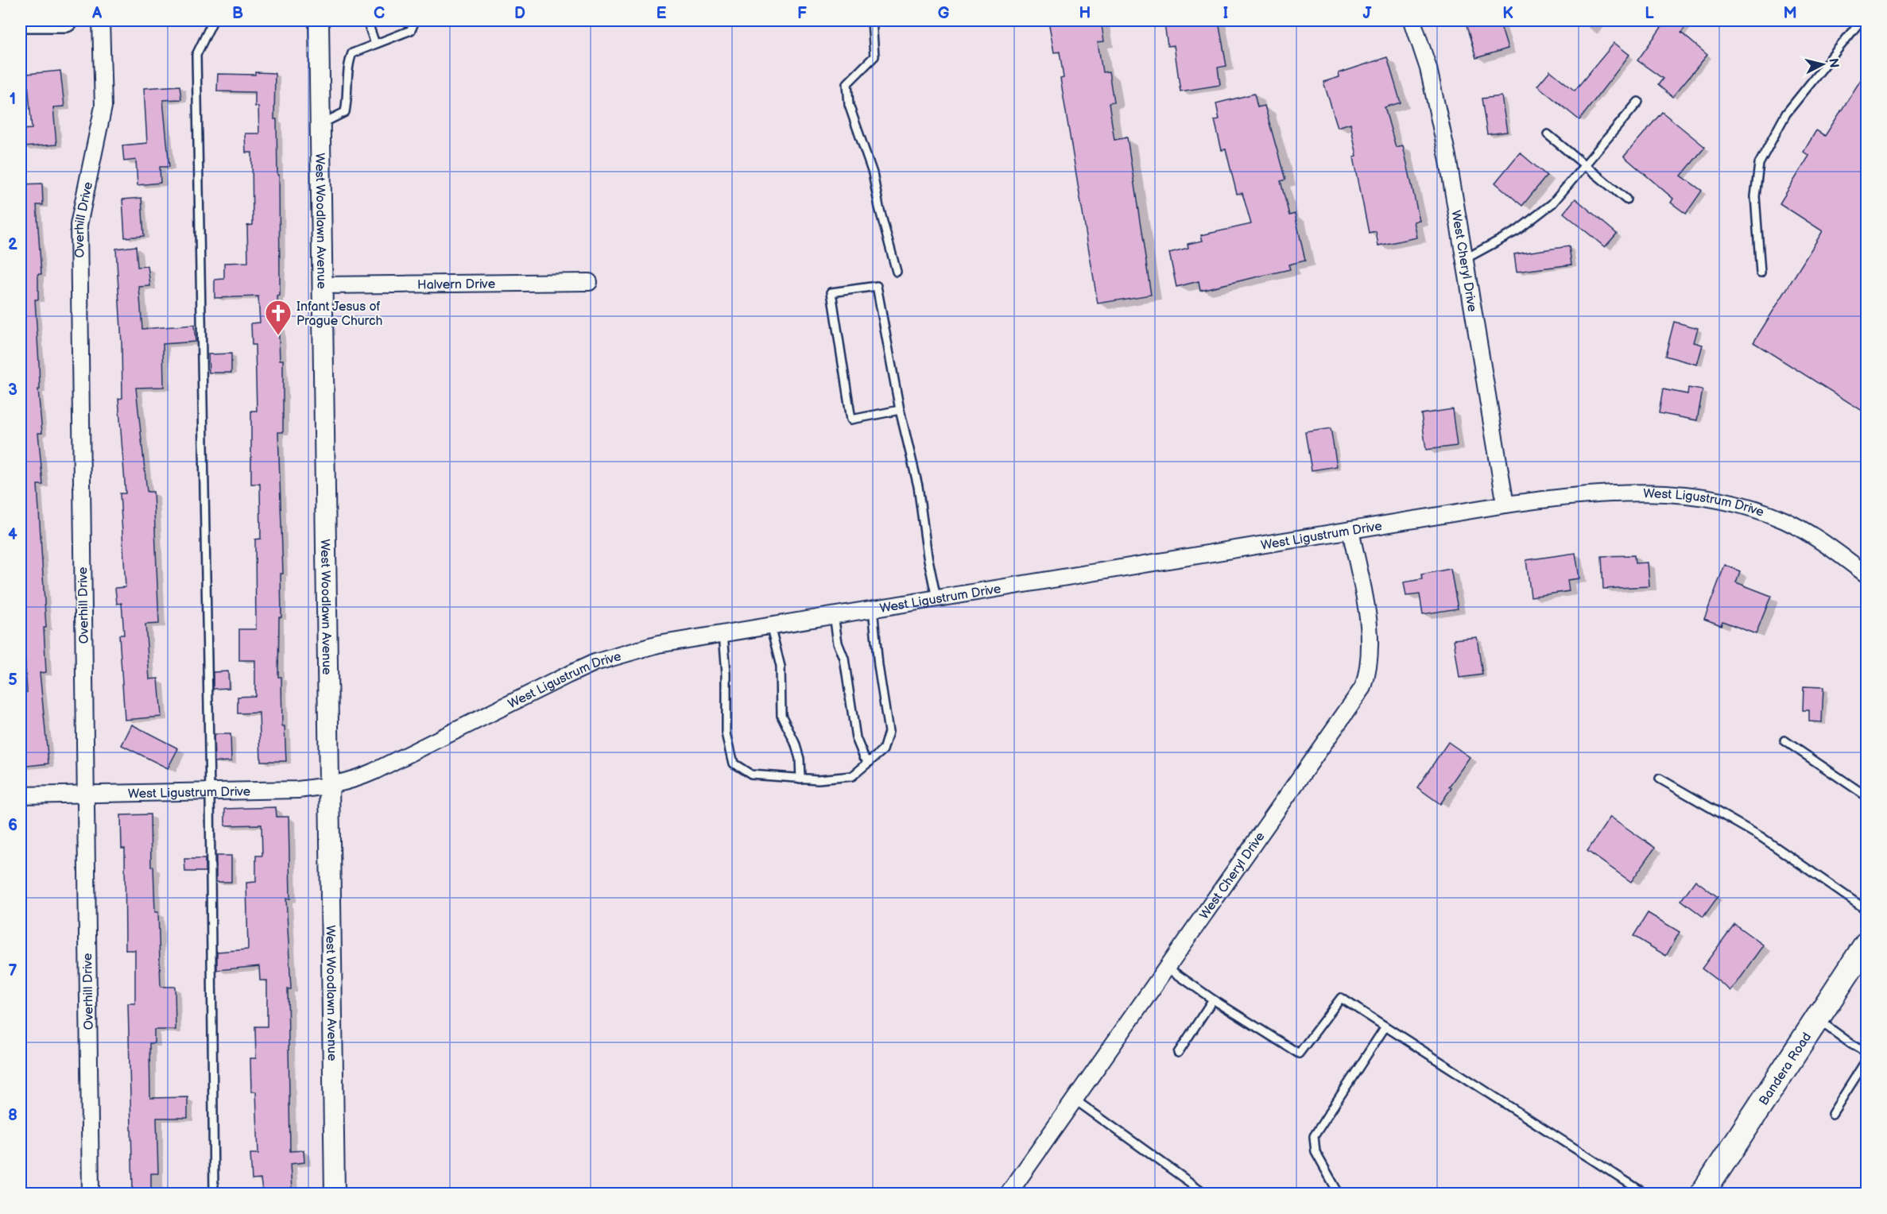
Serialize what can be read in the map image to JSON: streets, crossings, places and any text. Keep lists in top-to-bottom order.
{
  "streets": {
    "main road": ["Bandera Road"],
    "street": [
      "Overhill Drive",
      "West Woodlawn Avenue",
      "West Cheryl Drive",
      "Halvern Drive",
      "West Ligustrum Drive"
    ]
  },
  "crossings": [
    ["Overhill Drive", "West Ligustrum Drive"],
    ["West Woodlawn Avenue", "Halvern Drive"],
    ["West Woodlawn Avenue", "West Ligustrum Drive"],
    ["West Cheryl Drive", "West Ligustrum Drive"]
  ],
  "places": {
    "church": ["Infant Jesus of Prague Church"]
  },
  "north": "right",
  "grid": {
    "columns": [
      "A",
      "B",
      "C",
      "D",
      "E",
      "F",
      "G",
      "H",
      "I",
      "J",
      "K",
      "L",
      "M"
    ],
    "rows": [
      "1",
      "2",
      "3",
      "4",
      "5",
      "6",
      "7",
      "8"
    ]
  }
}
